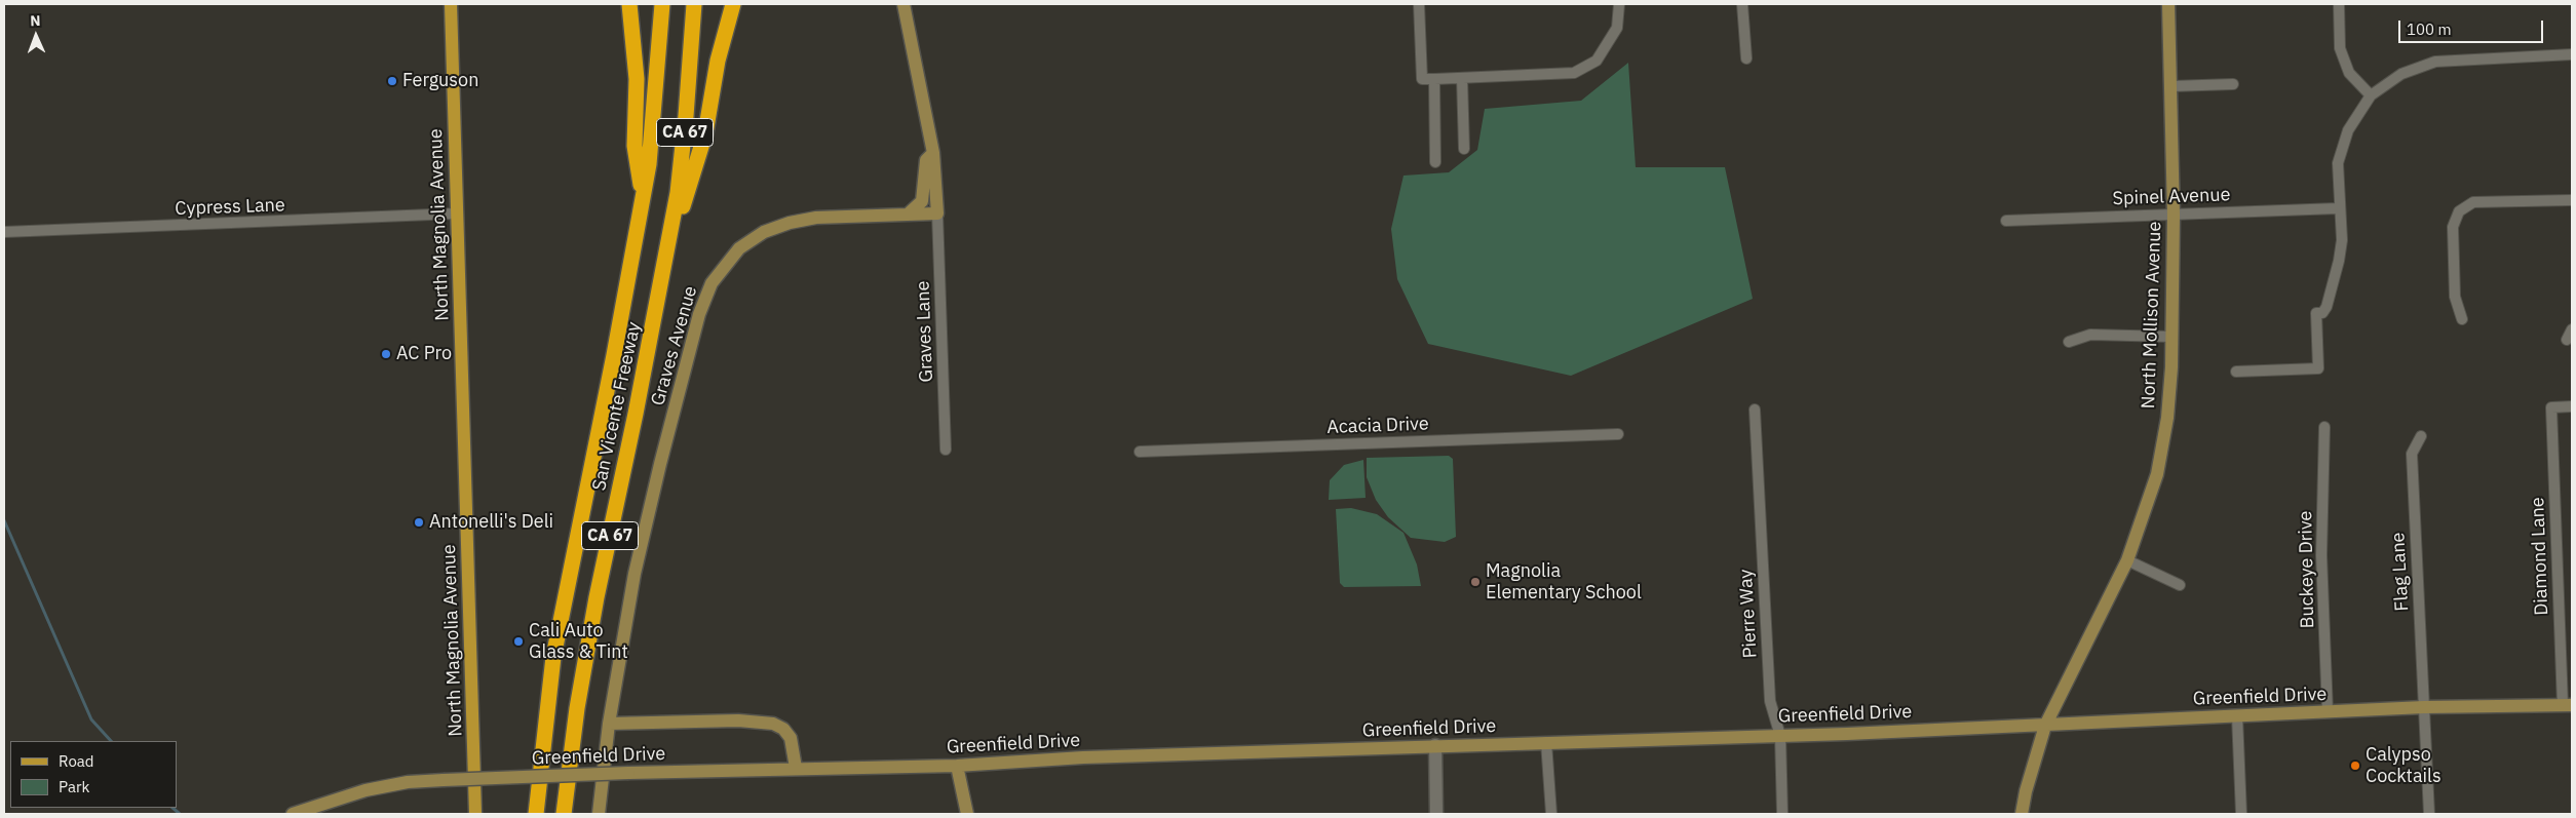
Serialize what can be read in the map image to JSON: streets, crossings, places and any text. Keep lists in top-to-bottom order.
{
  "streets": {
    "highway": ["CA 67", "San Vicente Freeway"],
    "main road": [
      "North Magnolia Avenue",
      "North Mollison Avenue",
      "Graves Avenue",
      "Greenfield Drive"
    ],
    "street": [
      "Spinel Avenue",
      "Cypress Lane",
      "Graves Lane",
      "Acacia Drive",
      "Diamond Lane",
      "Buckeye Drive",
      "Flag Lane",
      "Pierre Way"
    ]
  },
  "crossings": [
    ["Spinel Avenue", "North Mollison Avenue"],
    ["Cypress Lane", "North Magnolia Avenue"],
    ["North Mollison Avenue", "Greenfield Drive"],
    ["Graves Lane", "Graves Avenue"],
    ["Diamond Lane", "Greenfield Drive"],
    ["Buckeye Drive", "Greenfield Drive"],
    ["Flag Lane", "Greenfield Drive"],
    ["Pierre Way", "Greenfield Drive"]
  ],
  "places": [
    "Ferguson",
    "AC Pro",
    "Antonelli's Deli",
    "Magnolia Elementary School",
    "Cali Auto Glass & Tint",
    "Calypso Cocktails"
  ],
  "legend": ["Road", "Park"],
  "scale_bar": "100 m",
  "north": "top"
}
